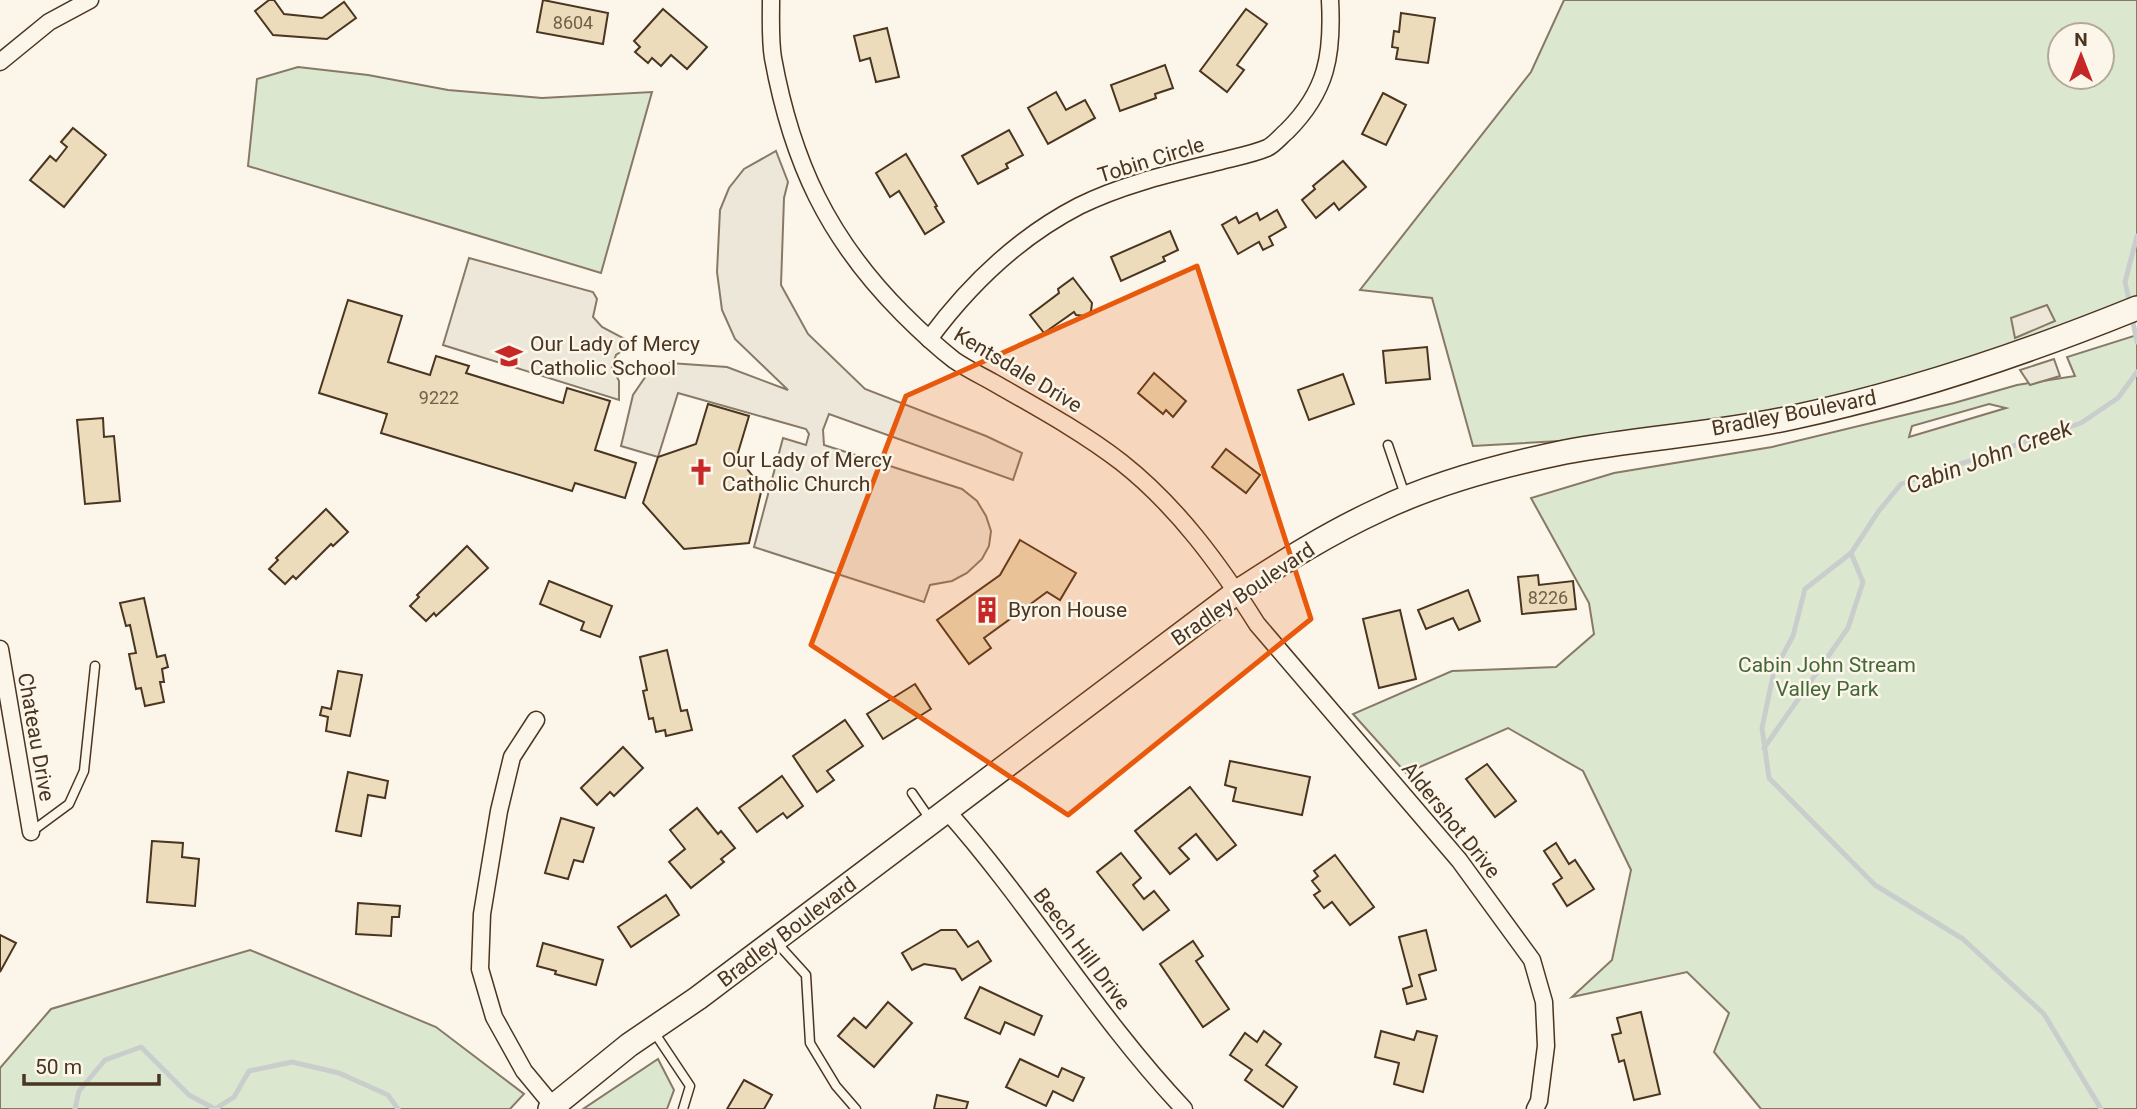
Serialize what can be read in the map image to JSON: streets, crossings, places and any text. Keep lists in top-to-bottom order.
{
  "streets": {
    "main road": ["Bradley Boulevard"],
    "street": [
      "Tobin Circle",
      "Kentsdale Drive",
      "Chateau Drive",
      "Aldershot Drive",
      "Beech Hill Drive"
    ]
  },
  "crossings": [
    ["Tobin Circle", "Kentsdale Drive"],
    ["Kentsdale Drive", "Bradley Boulevard"],
    ["Kentsdale Drive", "Aldershot Drive"],
    ["Bradley Boulevard", "Aldershot Drive"],
    ["Bradley Boulevard", "Beech Hill Drive"]
  ],
  "water": ["Cabin John Creek"],
  "parks": ["Cabin John Stream Valley Park"],
  "places": {
    "school or university": ["Our Lady of Mercy Catholic School"],
    "church": ["Our Lady of Mercy Catholic Church"],
    "building": ["Byron House"]
  },
  "house_numbers": ["8604", "9222", "8226"],
  "scale_bar": "50 m",
  "north": "top"
}
